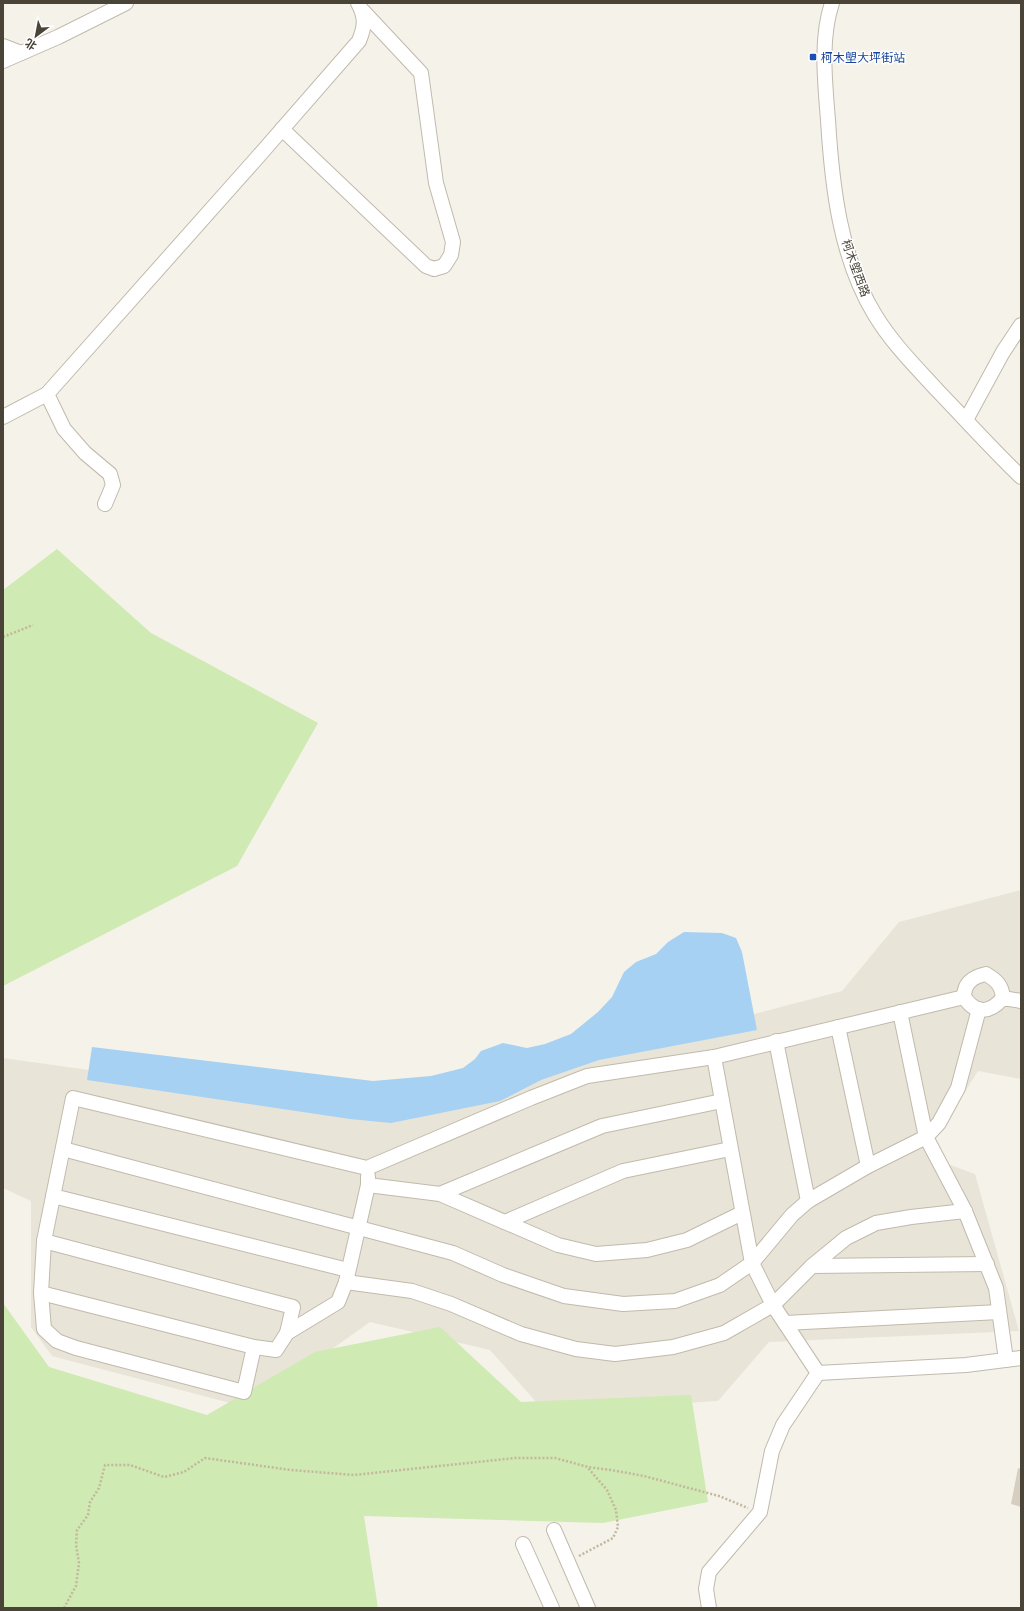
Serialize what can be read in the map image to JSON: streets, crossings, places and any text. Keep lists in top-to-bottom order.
{
  "streets": {
    "street": ["柯木塱西路"]
  },
  "places": {
    "transit": ["柯木塱大坪街站"]
  },
  "north": "bottom left"
}
